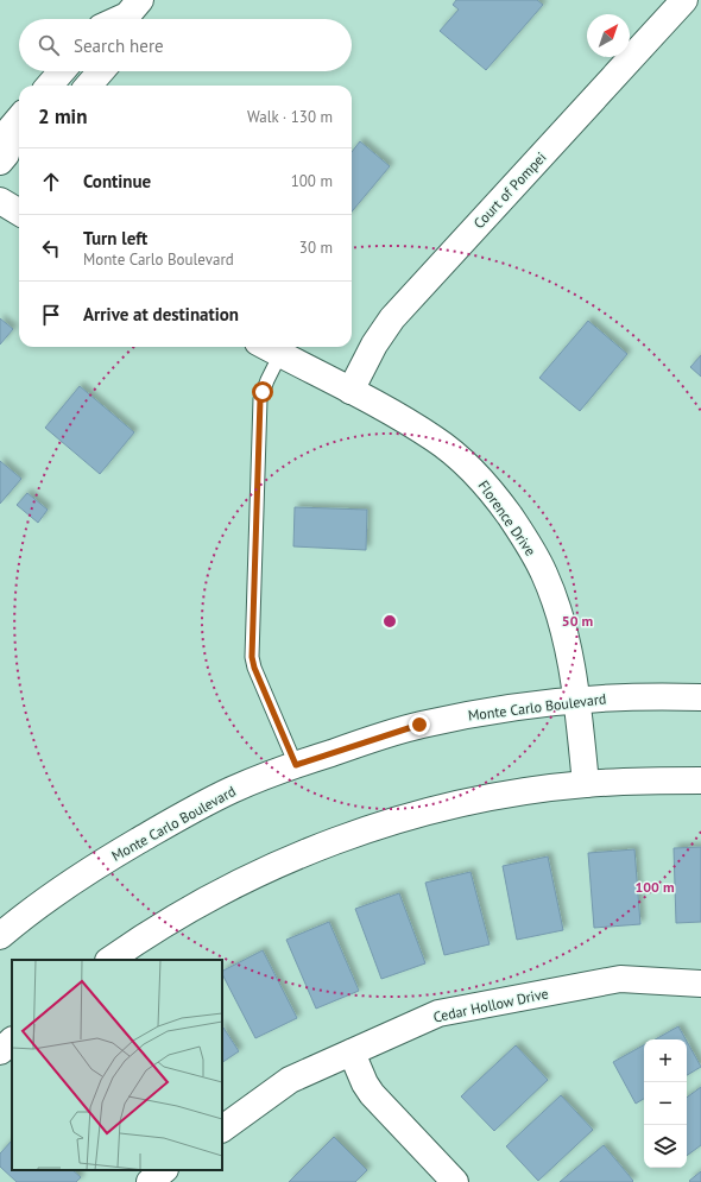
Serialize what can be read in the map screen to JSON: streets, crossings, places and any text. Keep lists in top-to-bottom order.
{
  "streets": {
    "street": [
      "Court of Pompei",
      "Florence Drive",
      "Monte Carlo Boulevard",
      "Cedar Hollow Drive"
    ]
  },
  "crossings": [
    ["Court of Pompei", "Florence Drive"],
    ["Florence Drive", "Monte Carlo Boulevard"]
  ],
  "north": "top right",
  "page": {
    "search": "Search here",
    "heading": ["2 min", "Walk · 130 m"],
    "list": [
      ["Continue", "100 m"],
      ["Turn left", "Monte Carlo Boulevard", "30 m"],
      "Arrive at destination"
    ],
    "map_buttons": ["+", "−"]
  },
  "rings": ["50 m", "100 m"]
}
